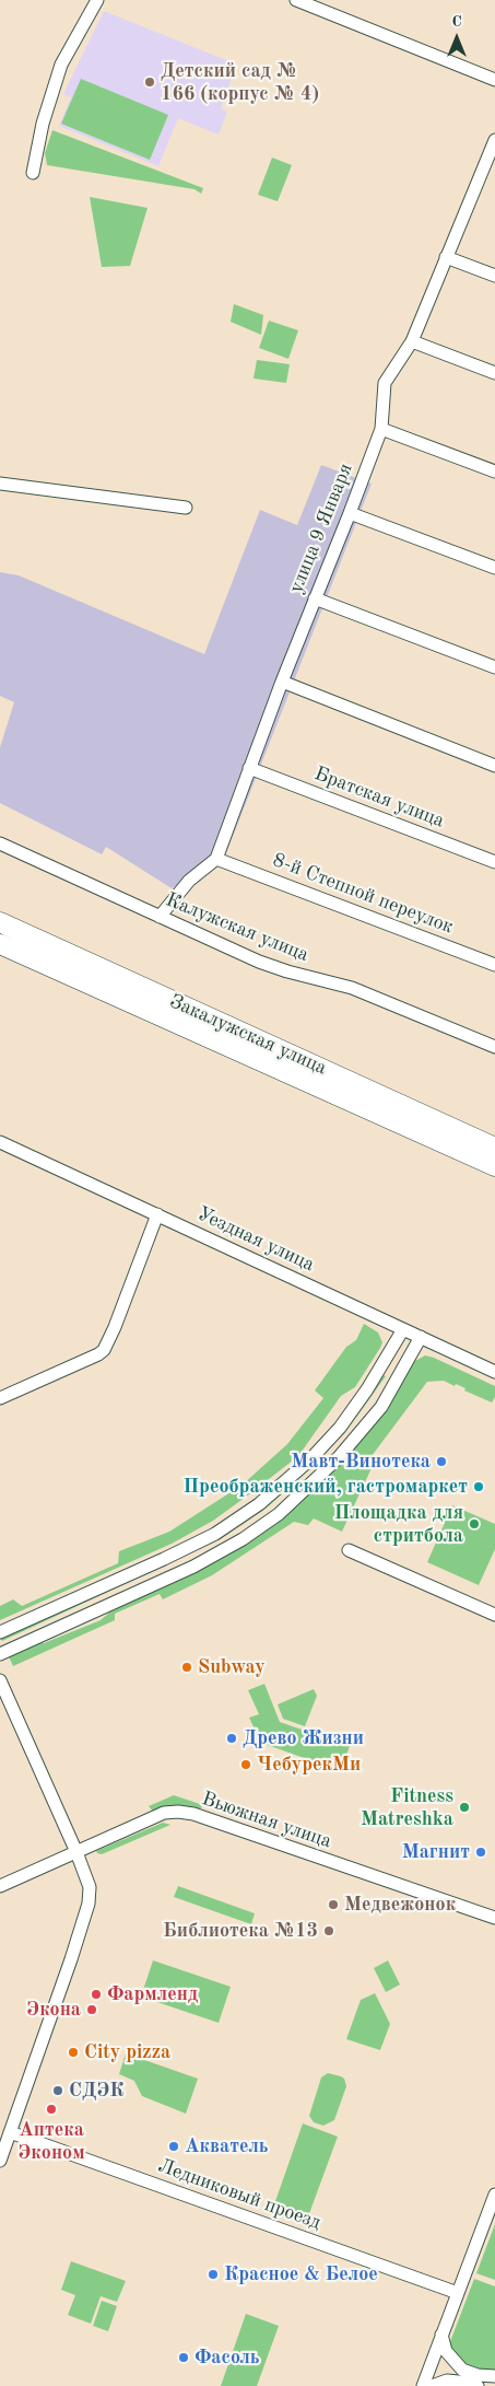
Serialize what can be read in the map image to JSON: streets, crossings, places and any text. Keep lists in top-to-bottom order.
{
  "streets": {
    "highway": ["Закалужская улица"],
    "street": [
      "улица 9 Января",
      "Братская улица",
      "8-й Степной переулок",
      "Калужская улица",
      "Уездная улица",
      "Вьюжная улица",
      "Ледниковый проезд"
    ]
  },
  "crossings": [
    ["улица 9 Января", "Братская улица"],
    ["улица 9 Января", "8-й Степной переулок"]
  ],
  "places": [
    "Детский сад № 166 (корпус № 4)",
    "Мавт-Винотека",
    "Преображенский, гастромаркет",
    "Площадка для стритбола",
    "Subway",
    "Древо Жизни",
    "ЧебурекМи",
    "Fitness Matreshka",
    "Магнит",
    "Медвежонок",
    "Библиотека №13",
    "Фармленд",
    "Экона",
    "City pizza",
    "СДЭК",
    "Аптека Эконом",
    "Акватель",
    "Красное & Белое",
    "Фасоль"
  ],
  "north": "top"
}
